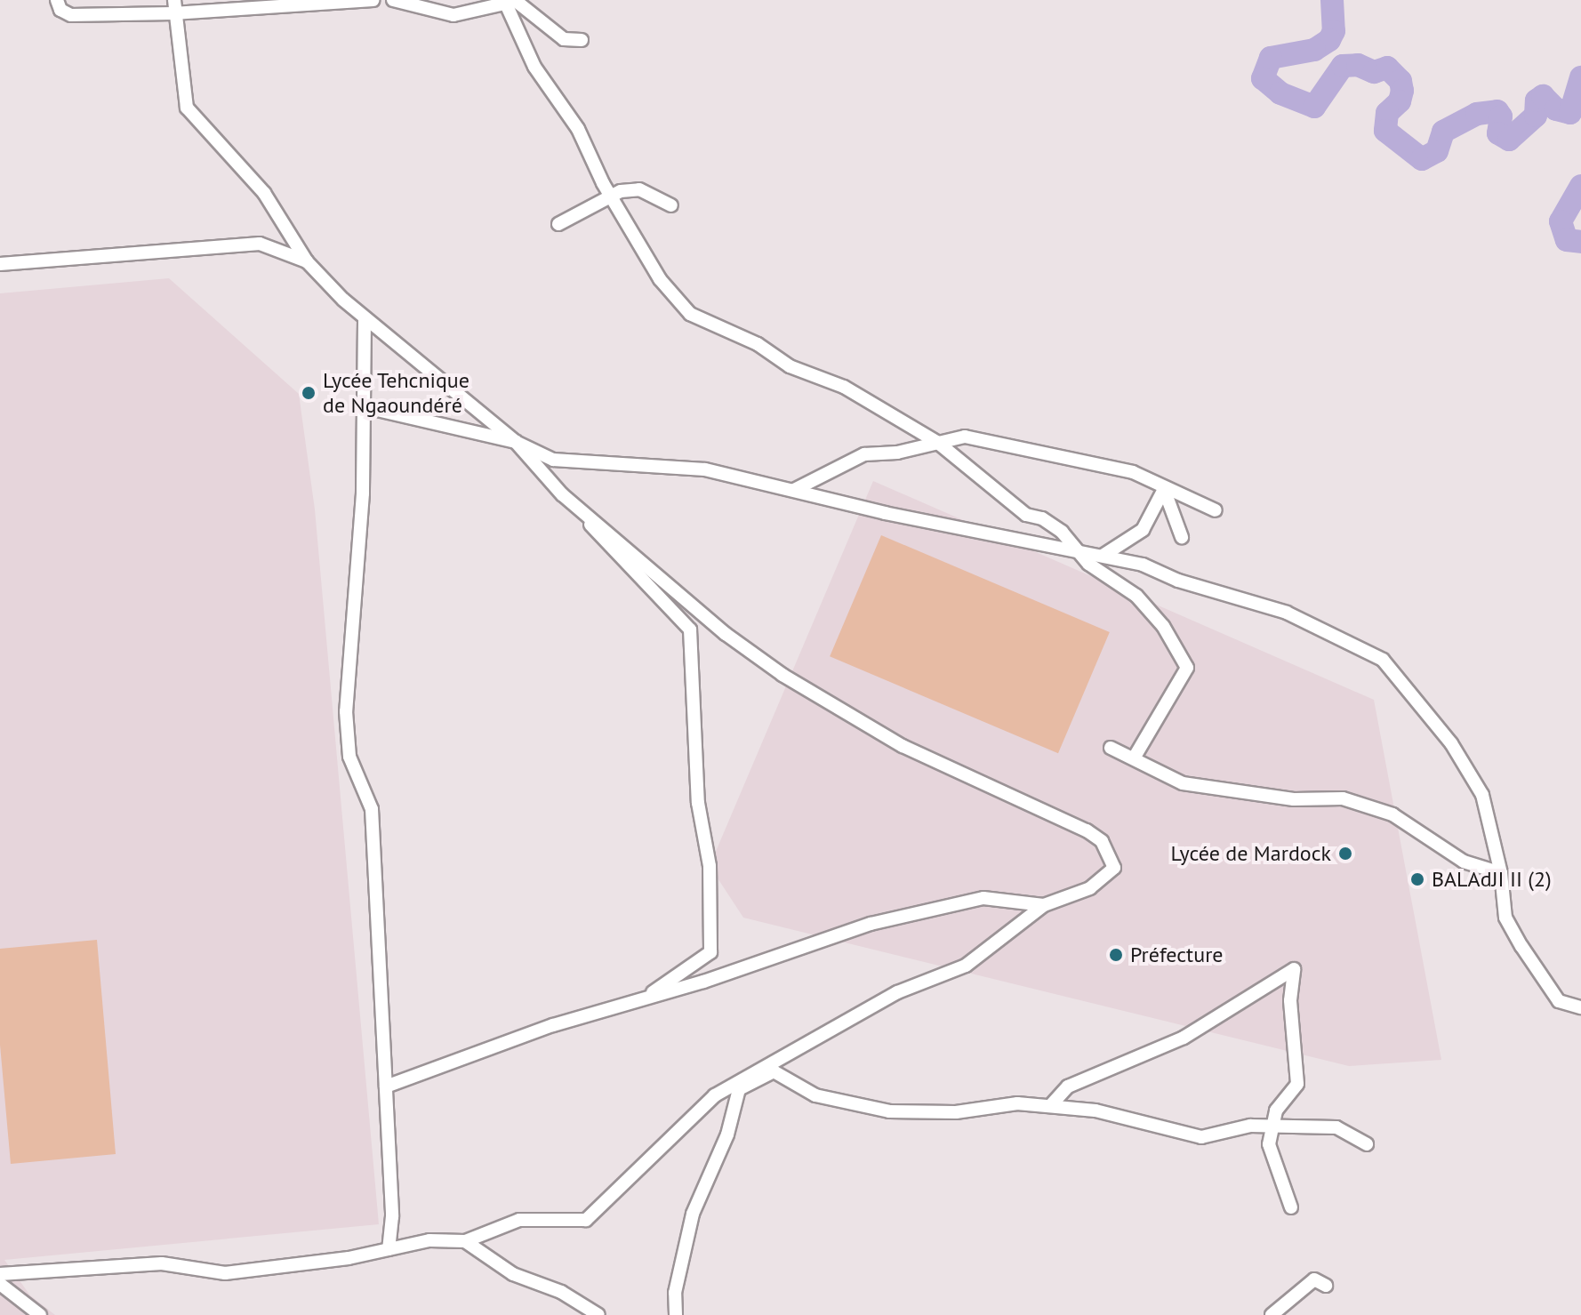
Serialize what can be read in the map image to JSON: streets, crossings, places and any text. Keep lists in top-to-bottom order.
{
  "places": [
    "Lycée Tehcnique de Ngaoundéré",
    "Lycée de Mardock",
    "BALAdJI II (2)",
    "Préfecture"
  ]
}
